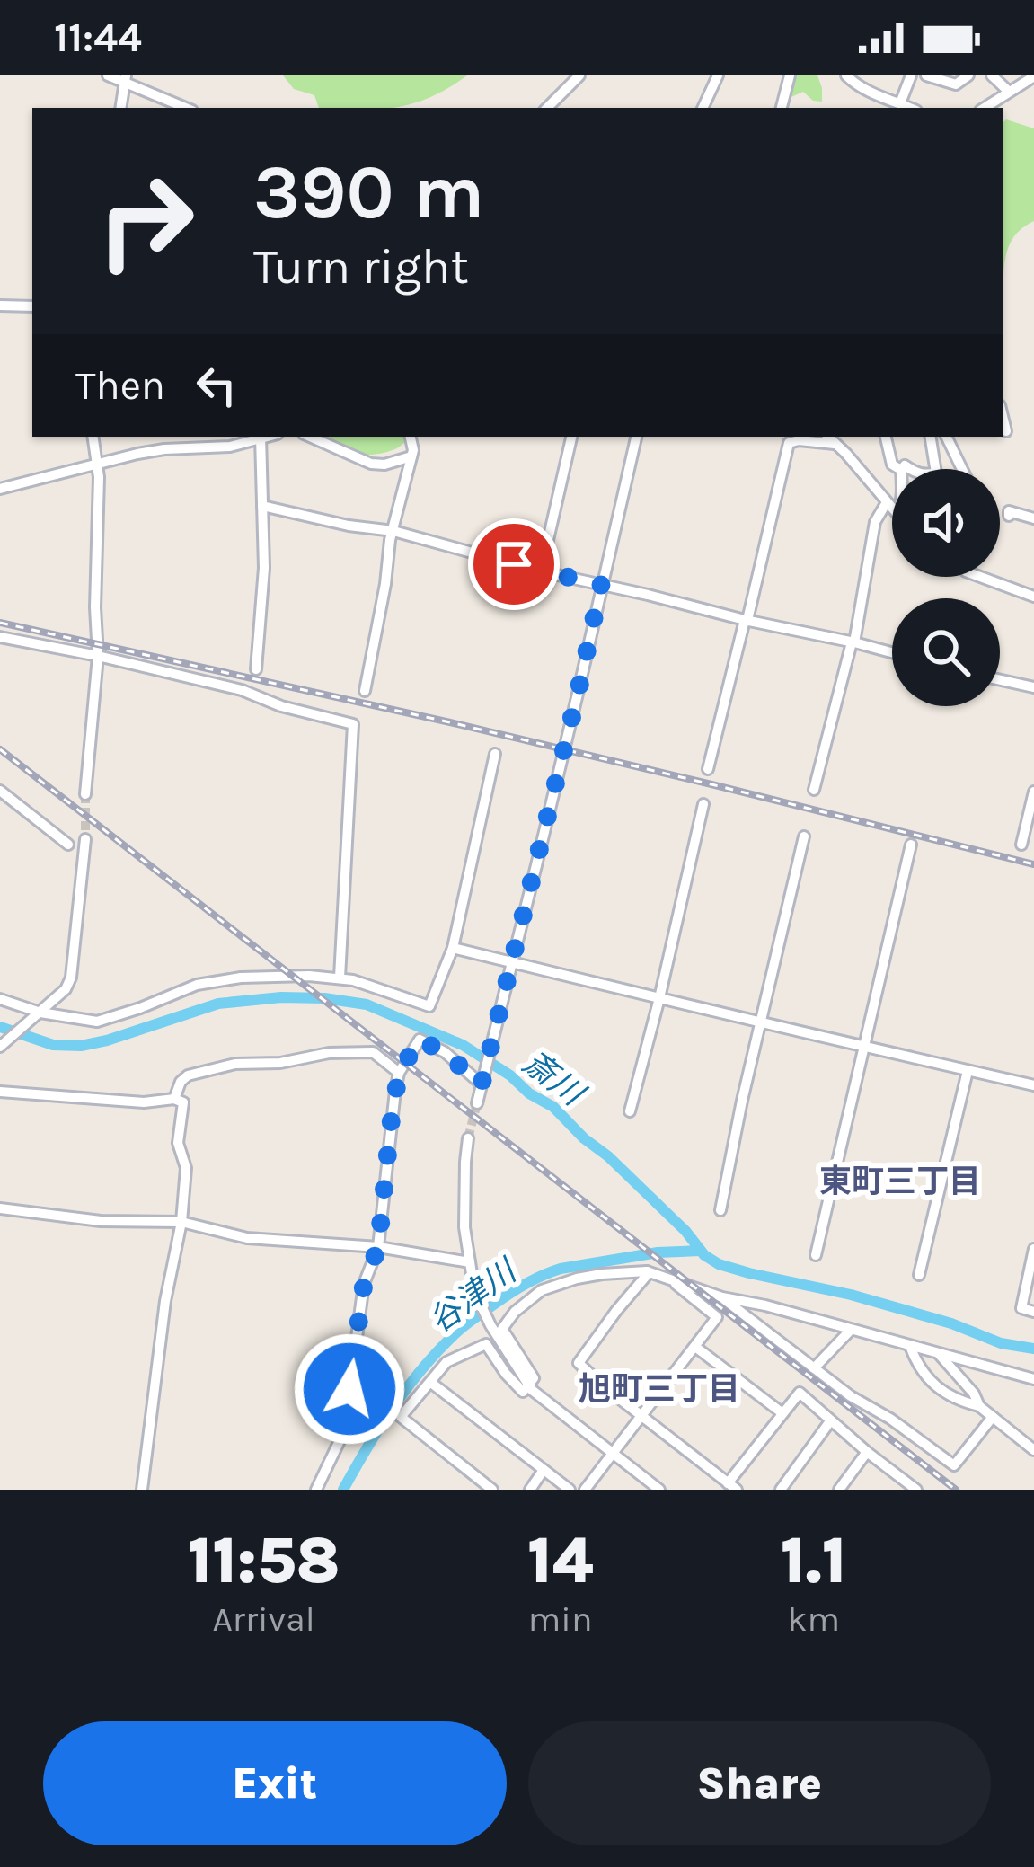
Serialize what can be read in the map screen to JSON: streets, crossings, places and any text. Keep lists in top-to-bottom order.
{
  "districts": ["東町三丁目", "旭町三丁目"],
  "water": ["斎川", "谷津川"],
  "page": {
    "status": "11:44",
    "turn": ["390 m", "Turn right"],
    "then": "Then",
    "eta": [
      "11:58",
      "Arrival",
      "14",
      "min",
      "1.1",
      "km"
    ],
    "buttons": ["Exit", "Share"]
  }
}
